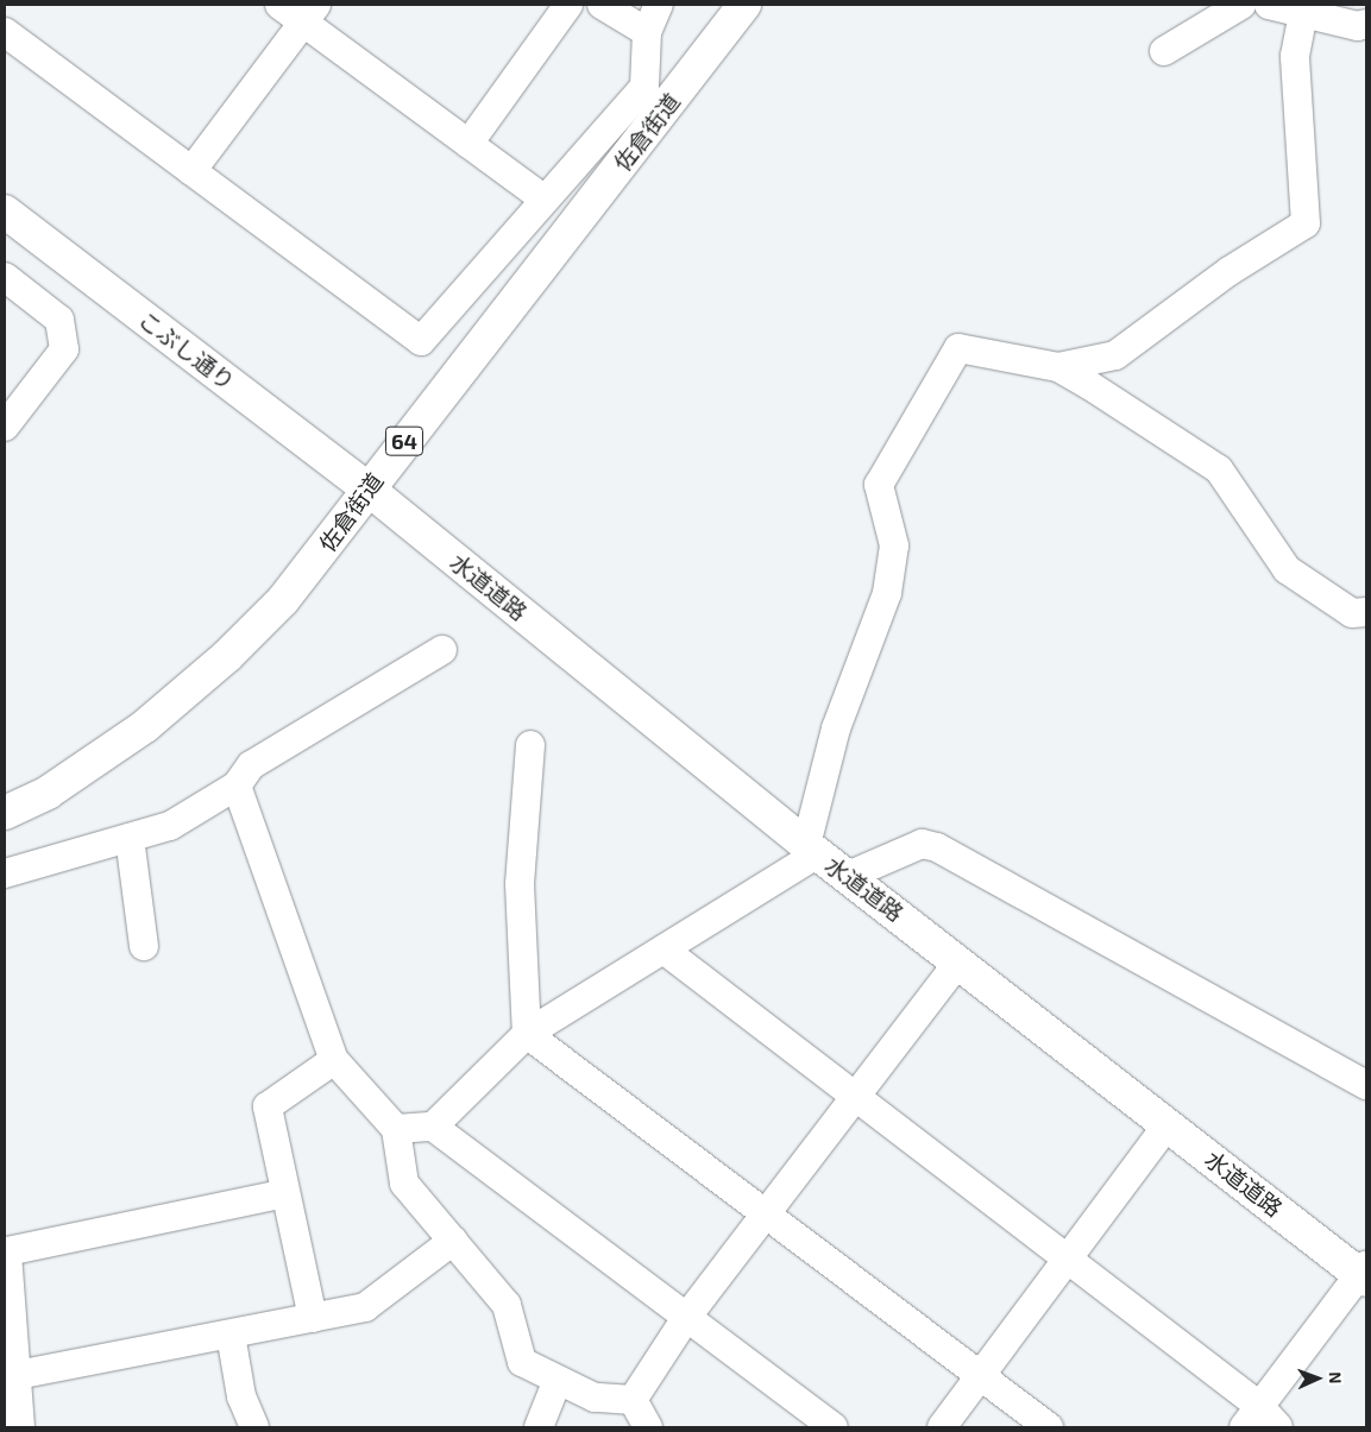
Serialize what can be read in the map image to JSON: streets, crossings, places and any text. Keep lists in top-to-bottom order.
{
  "streets": {
    "street": [
      "佐倉街道",
      "こぶし通り",
      "64",
      "水道道路"
    ]
  },
  "crossings": [
    ["佐倉街道", "こぶし通り"],
    ["佐倉街道", "水道道路"],
    ["こぶし通り", "水道道路"]
  ],
  "north": "right"
}
